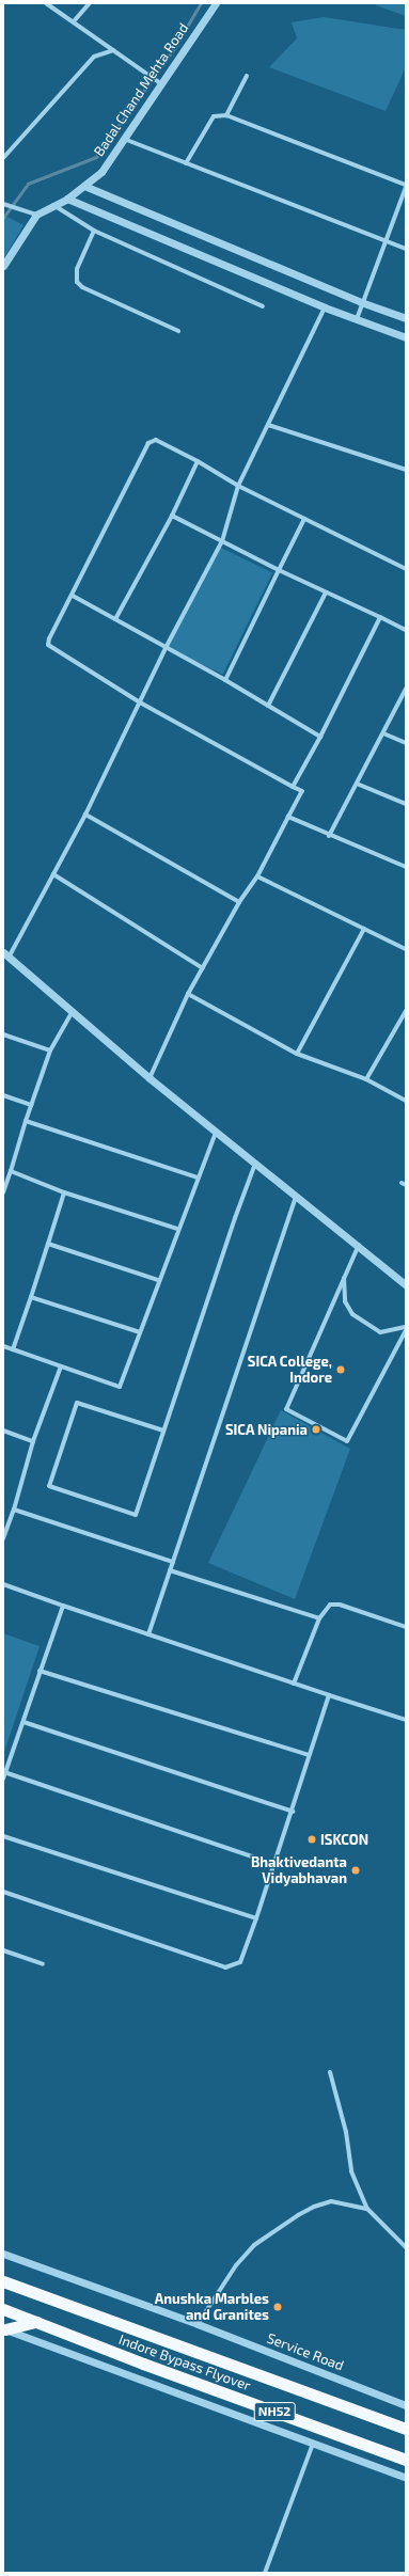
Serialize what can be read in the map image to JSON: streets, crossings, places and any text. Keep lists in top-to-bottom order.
{
  "streets": {
    "highway": ["Indore Bypass Flyover", "NH52"],
    "street": ["Badal Chand Mehta Road", "Service Road"]
  },
  "places": [
    "SICA College, Indore",
    "SICA Nipania",
    "ISKCON",
    "Bhaktivedanta Vidyabhavan",
    "Anushka Marbles and Granites"
  ]
}
